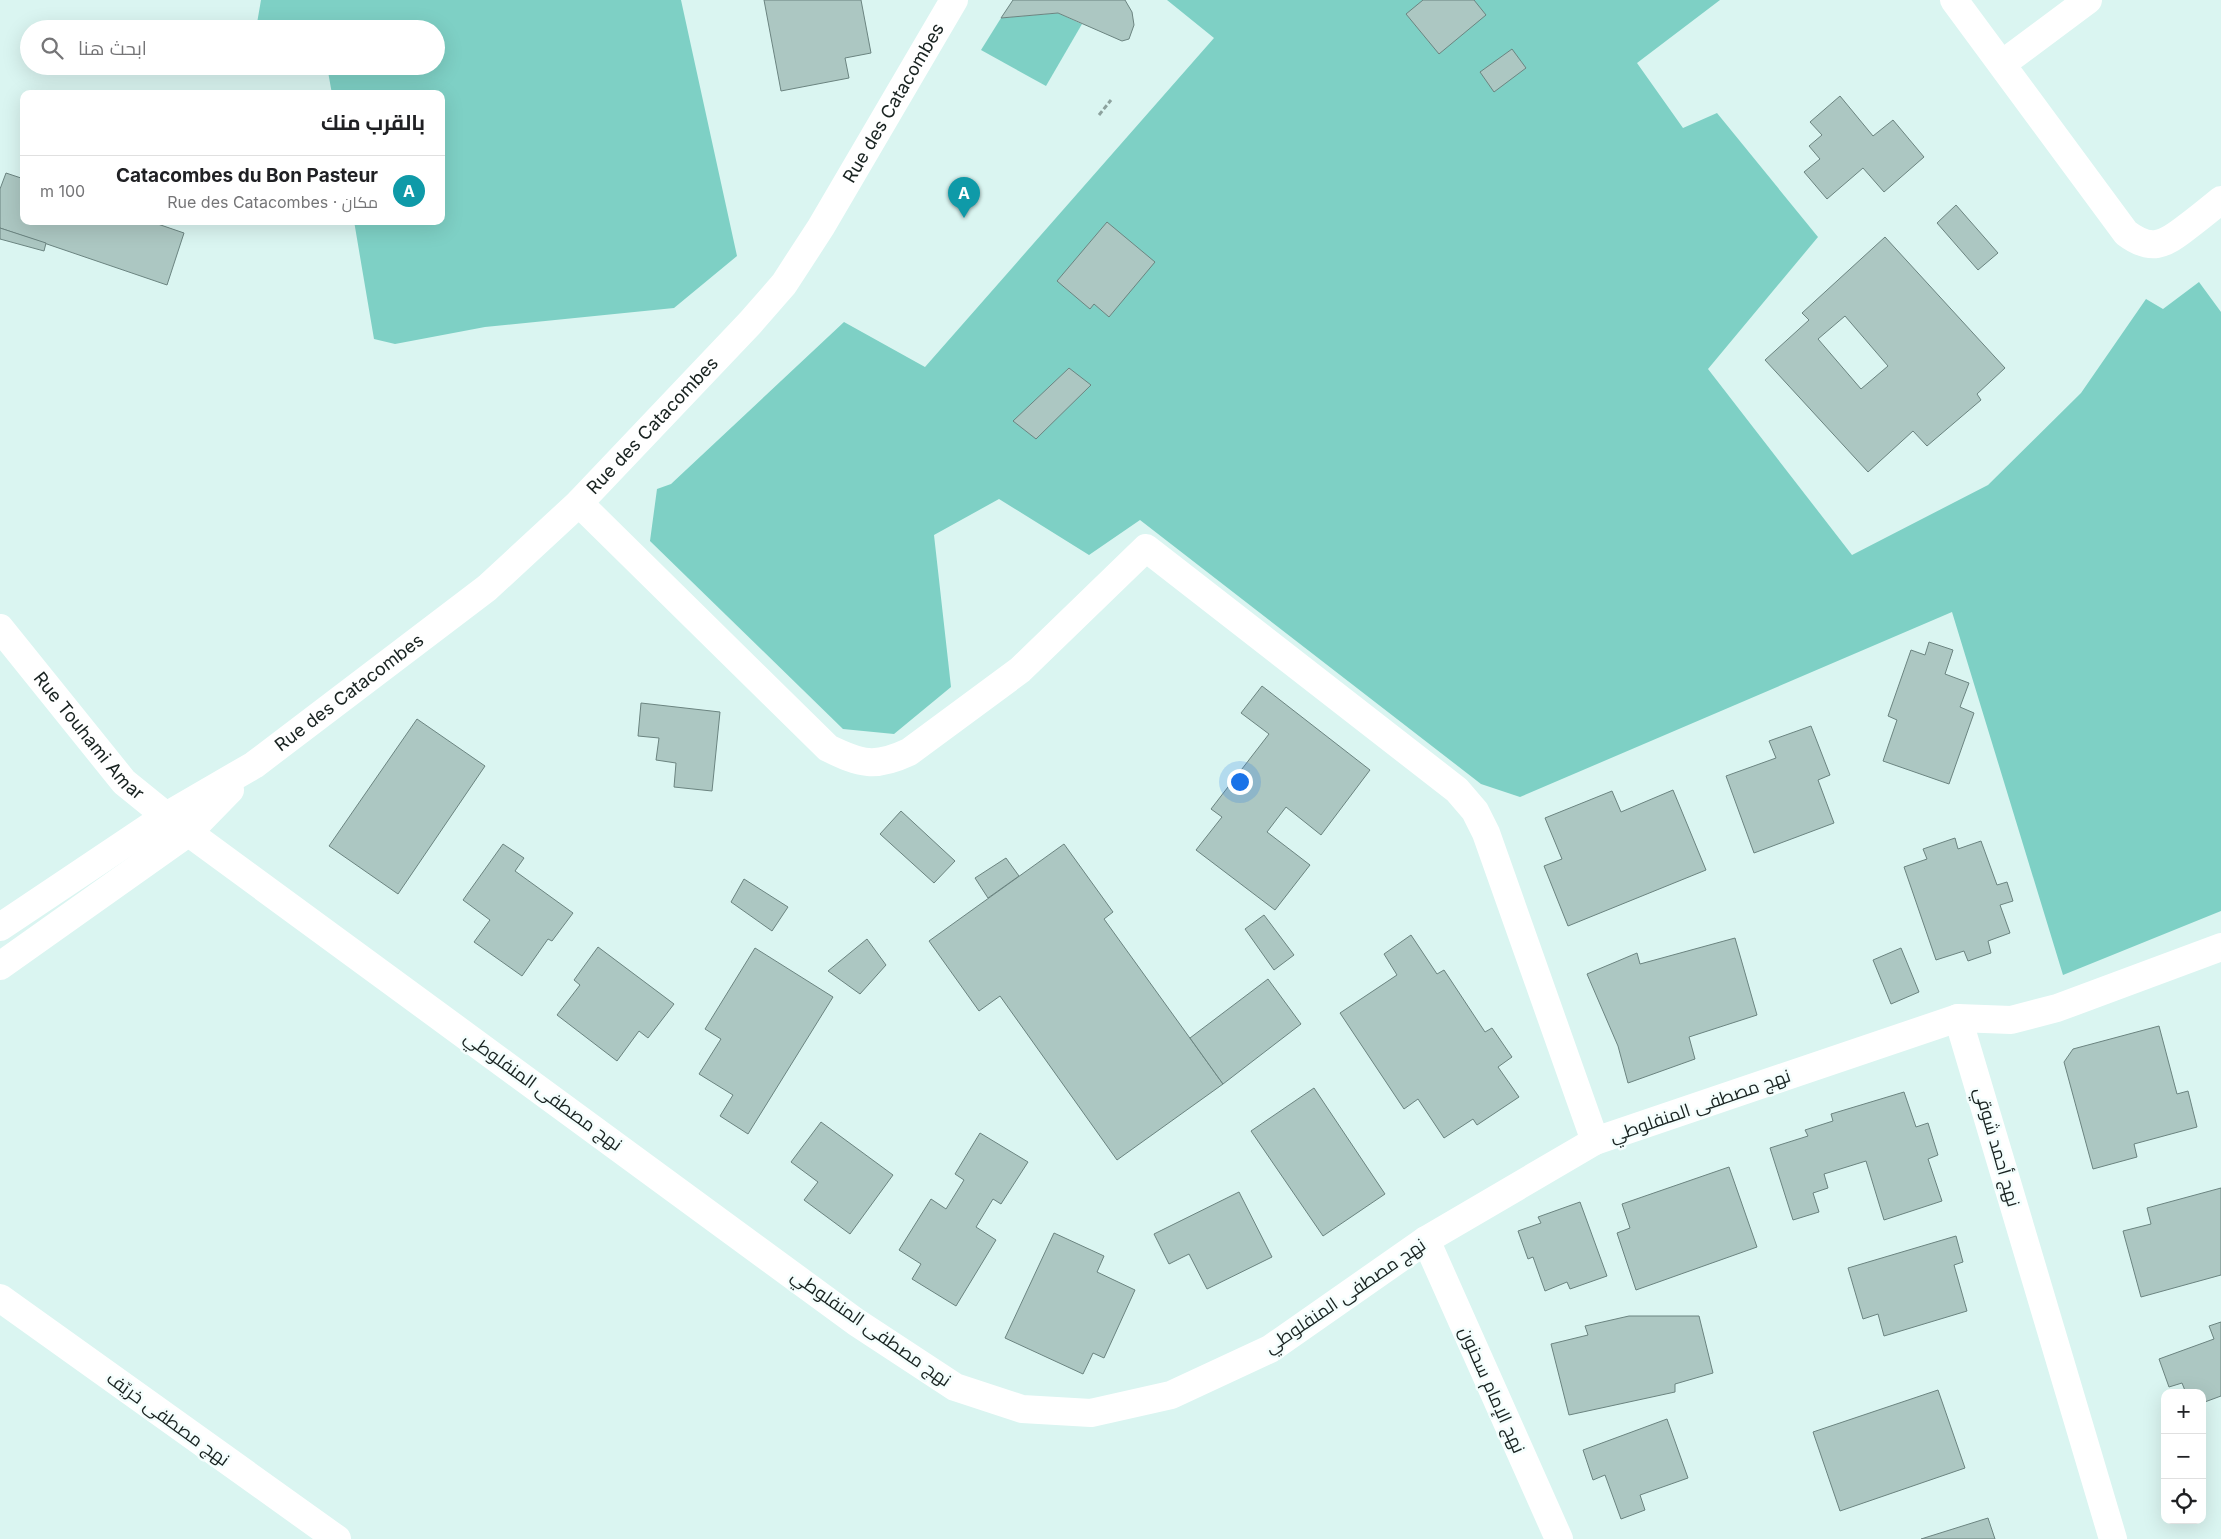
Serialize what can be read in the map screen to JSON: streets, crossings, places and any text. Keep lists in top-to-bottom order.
{
  "streets": {
    "street": [
      "Rue des Catacombes",
      "Rue Touhami Amar",
      "نهج مصطفى المنفلوطي",
      "نهج أحمد شوقي",
      "نهج الإمام سحنون",
      "نهج مصطفى خريّف"
    ]
  },
  "crossings": [
    ["Rue des Catacombes", "Rue Touhami Amar"],
    ["Rue des Catacombes", "نهج مصطفى المنفلوطي"],
    ["Rue Touhami Amar", "نهج مصطفى المنفلوطي"],
    ["نهج مصطفى المنفلوطي", "نهج أحمد شوقي"],
    ["نهج مصطفى المنفلوطي", "نهج الإمام سحنون"]
  ],
  "page": {
    "search": "ابحث هنا",
    "heading": "بالقرب منك",
    "list": [
      {
        "mark": "A",
        "name": "Catacombes du Bon Pasteur",
        "note": "مكان · Rue des Catacombes",
        "value": "100 m"
      }
    ],
    "pins": "A",
    "map_buttons": ["+", "−"]
  }
}
